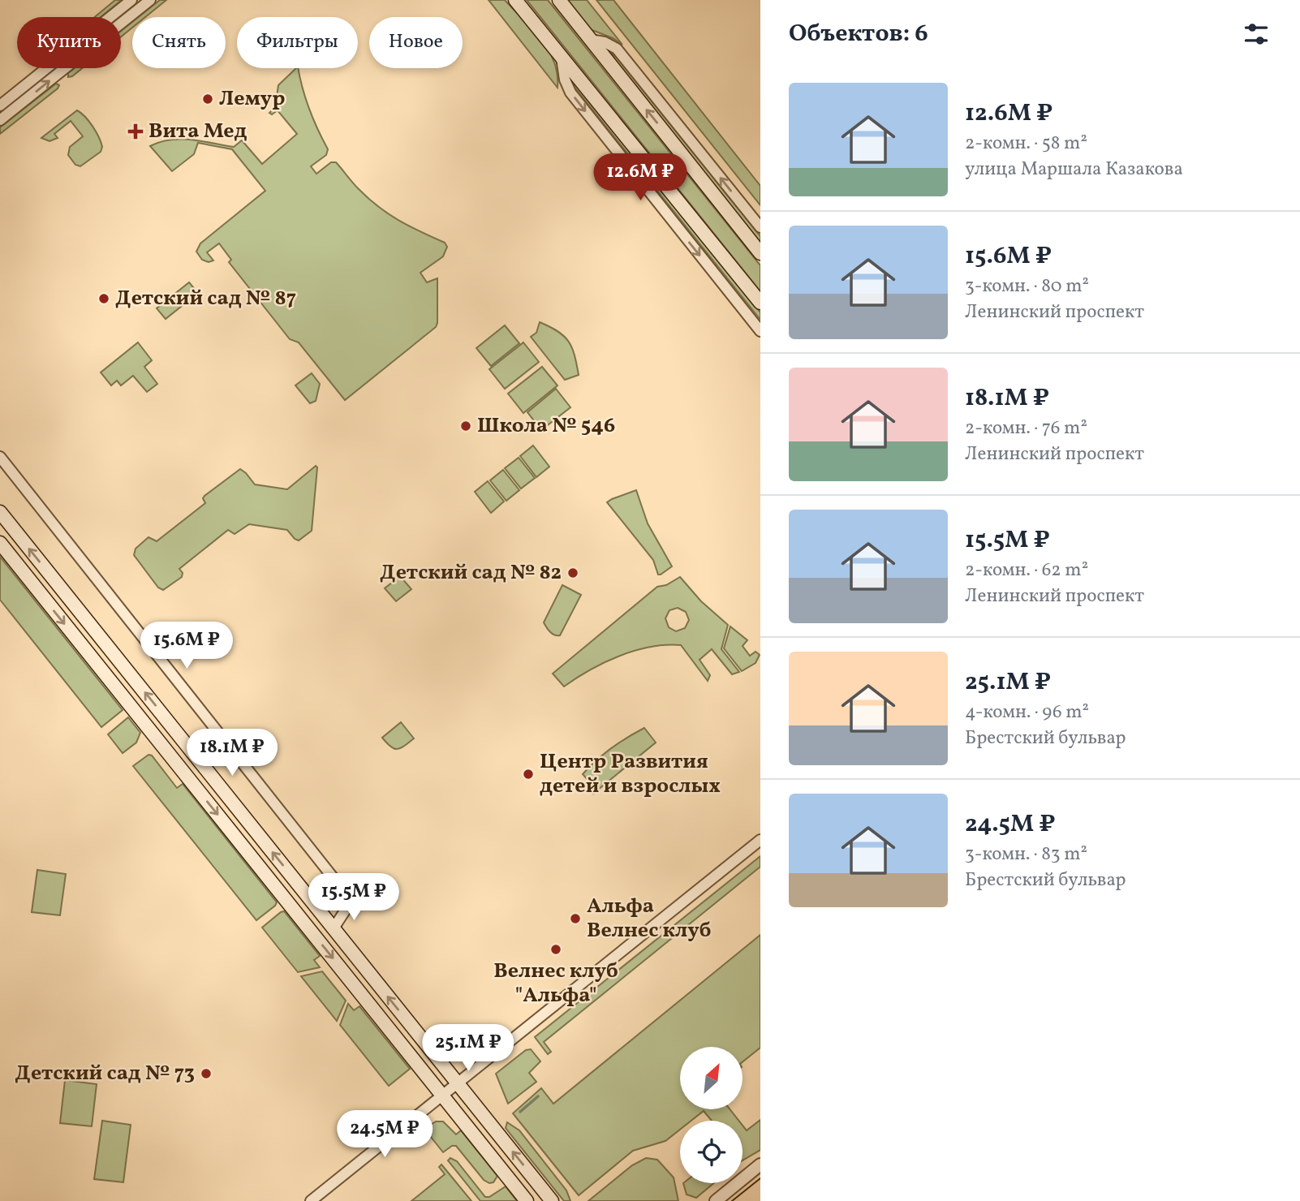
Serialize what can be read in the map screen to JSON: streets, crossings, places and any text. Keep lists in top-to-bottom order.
{
  "places": {
    "other": [
      "Лемур",
      "Детский сад № 87",
      "Школа № 546",
      "Детский сад № 82",
      "Центр Развития детей и взрослых",
      "Альфа Велнес клуб",
      "Велнес клуб \"Альфа\"",
      "Детский сад № 73"
    ],
    "health": ["Вита Мед"]
  },
  "north": "top right",
  "page": {
    "heading": "Объектов: 6",
    "chip": [
      "Купить",
      "Снять",
      "Фильтры",
      "Новое"
    ],
    "list": [
      {
        "name": "12.6M ₽",
        "note": "2-комн. · 58 m² · улица Маршала Казакова"
      },
      {
        "name": "15.6M ₽",
        "note": "3-комн. · 80 m² · Ленинский проспект"
      },
      {
        "name": "18.1M ₽",
        "note": "2-комн. · 76 m² · Ленинский проспект"
      },
      {
        "name": "15.5M ₽",
        "note": "2-комн. · 62 m² · Ленинский проспект"
      },
      {
        "name": "25.1M ₽",
        "note": "4-комн. · 96 m² · Брестский бульвар"
      },
      {
        "name": "24.5M ₽",
        "note": "3-комн. · 83 m² · Брестский бульвар"
      }
    ],
    "price": [
      "12.6M ₽",
      "15.6M ₽",
      "18.1M ₽",
      "15.5M ₽",
      "25.1M ₽",
      "24.5M ₽"
    ]
  }
}
